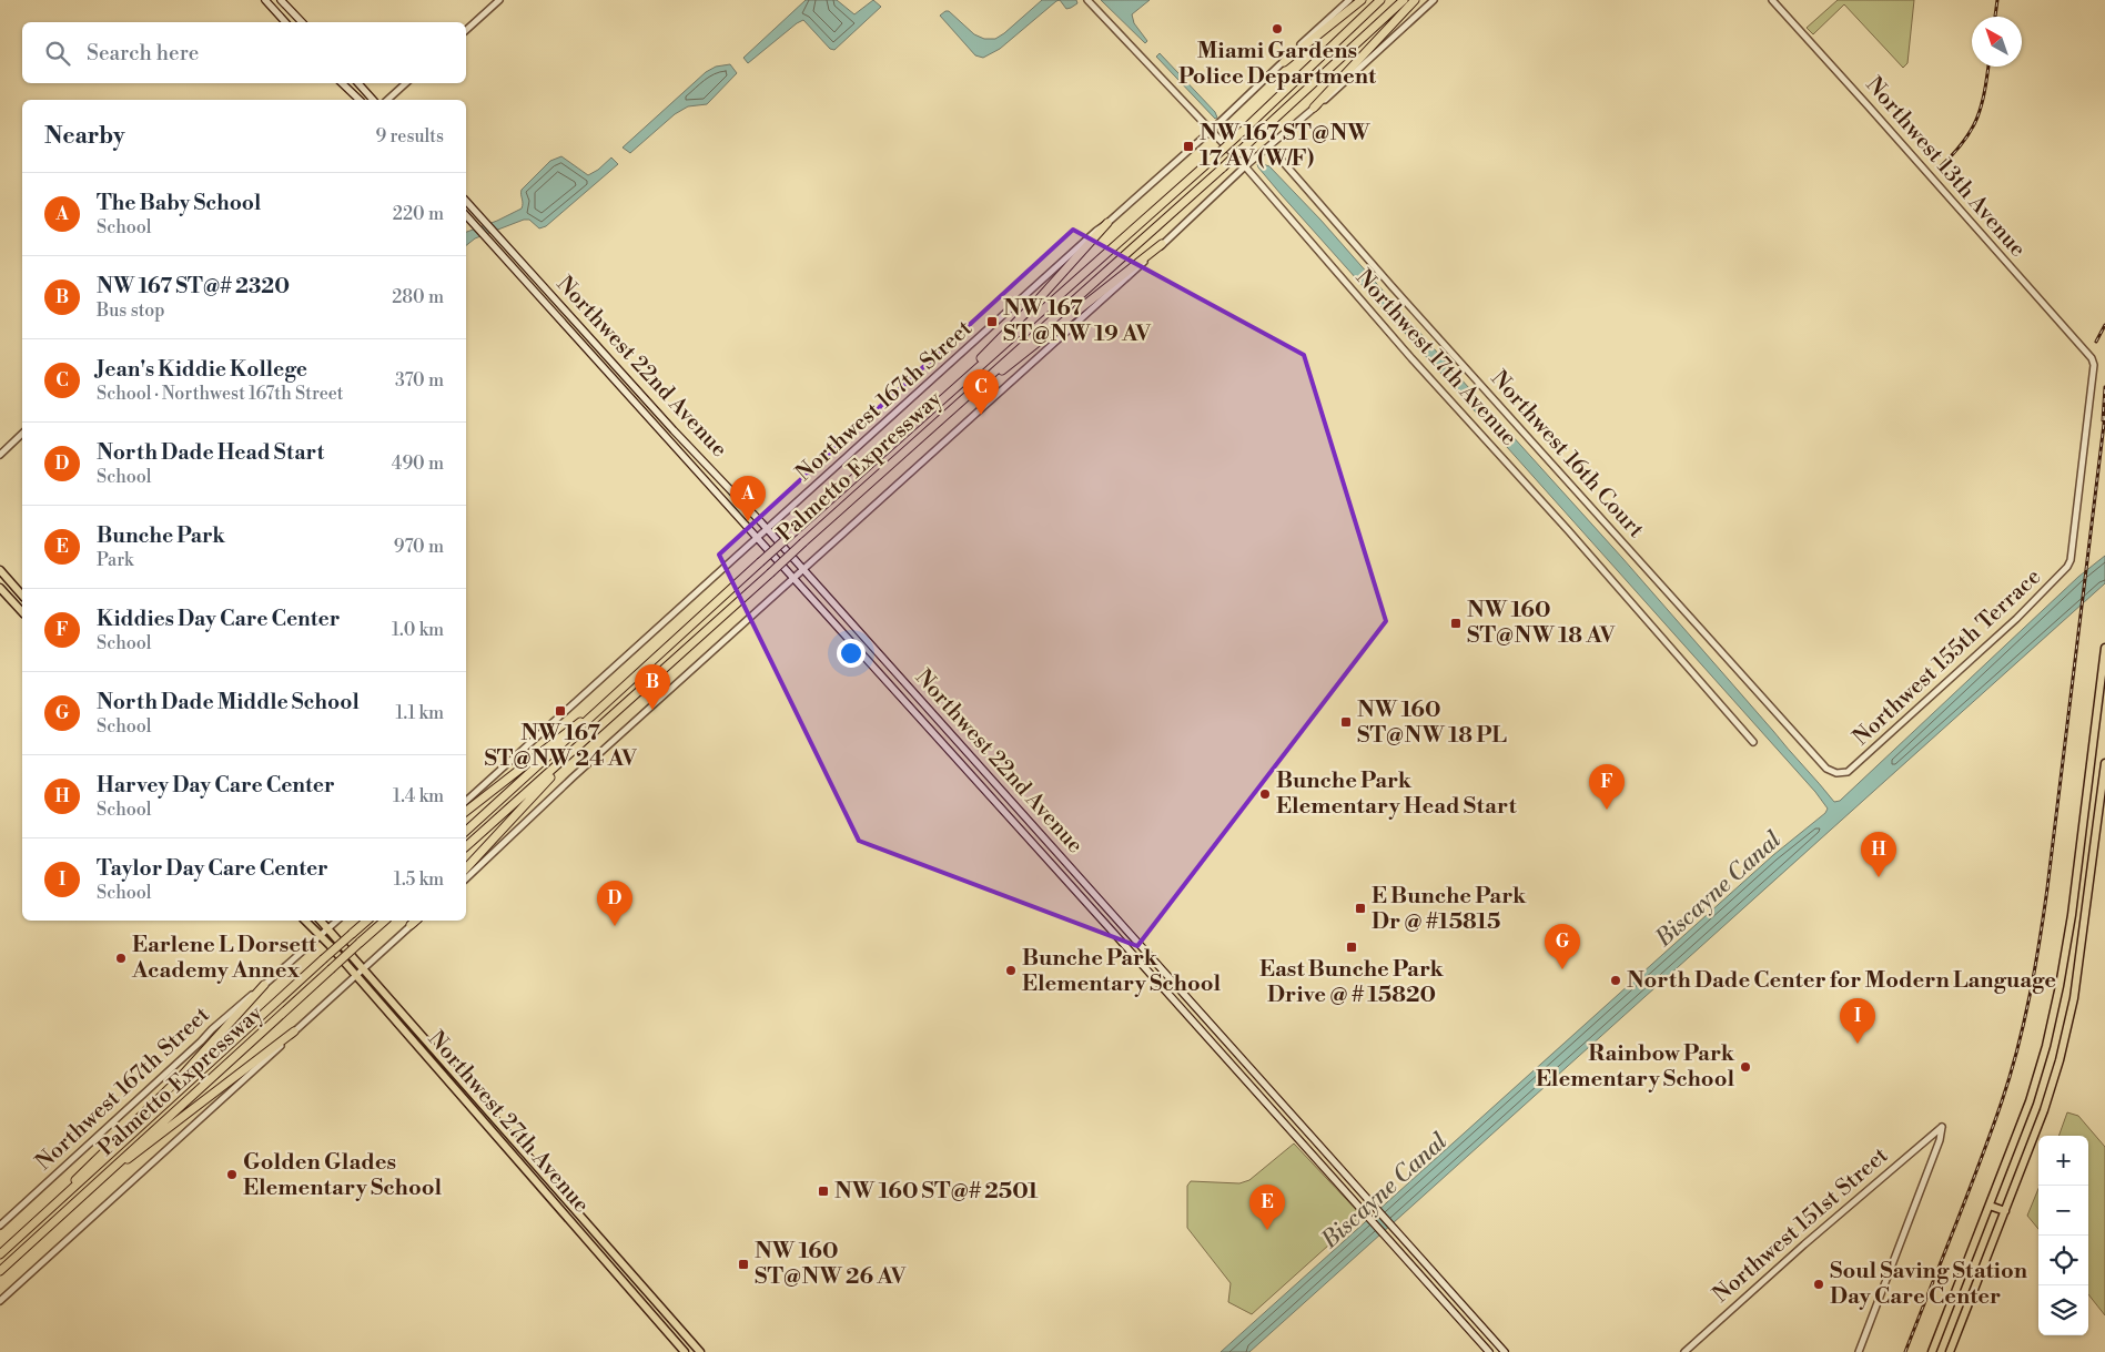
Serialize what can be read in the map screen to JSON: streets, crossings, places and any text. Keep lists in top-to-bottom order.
{
  "streets": {
    "highway": ["Palmetto Expressway"],
    "main road": ["Northwest 22nd Avenue", "Northwest 27th Avenue"],
    "street": [
      "Northwest 13th Avenue",
      "Northwest 17th Avenue",
      "Northwest 167th Street",
      "Northwest 16th Court",
      "Northwest 155th Terrace",
      "Northwest 151st Street"
    ]
  },
  "crossings": [
    ["Northwest 13th Avenue", "Northwest 155th Terrace"],
    ["Northwest 17th Avenue", "Northwest 167th Street"],
    ["Northwest 22nd Avenue", "Northwest 167th Street"],
    ["Northwest 167th Street", "Northwest 27th Avenue"],
    ["Northwest 16th Court", "Northwest 155th Terrace"]
  ],
  "water": ["Biscayne Canal"],
  "places": {
    "other": [
      "Miami Gardens Police Department",
      "Bunche Park Elementary Head Start",
      "Earlene L Dorsett Academy Annex",
      "Bunche Park Elementary School",
      "North Dade Center for Modern Language",
      "Rainbow Park Elementary School",
      "Golden Glades Elementary School",
      "Soul Saving Station Day Care Center"
    ],
    "transit": [
      "NW 167 ST@NW 17 AV (W/F)",
      "NW 167 ST@NW 19 AV",
      "NW 160 ST@NW 18 AV",
      "NW 167 ST@NW 24 AV",
      "NW 160 ST@NW 18 PL",
      "E Bunche Park Dr @ #15815",
      "East Bunche Park Drive @ # 15820",
      "NW 160 ST@# 2501",
      "NW 160 ST@NW 26 AV"
    ]
  },
  "north": "top left",
  "page": {
    "search": "Search here",
    "heading": ["Nearby", "9 results"],
    "list": [
      {
        "mark": "A",
        "name": "The Baby School",
        "note": "School",
        "value": "220 m"
      },
      {
        "mark": "B",
        "name": "NW 167 ST@# 2320",
        "note": "Bus stop",
        "value": "280 m"
      },
      {
        "mark": "C",
        "name": "Jean's Kiddie Kollege",
        "note": "School · Northwest 167th Street",
        "value": "370 m"
      },
      {
        "mark": "D",
        "name": "North Dade Head Start",
        "note": "School",
        "value": "490 m"
      },
      {
        "mark": "E",
        "name": "Bunche Park",
        "note": "Park",
        "value": "970 m"
      },
      {
        "mark": "F",
        "name": "Kiddies Day Care Center",
        "note": "School",
        "value": "1.0 km"
      },
      {
        "mark": "G",
        "name": "North Dade Middle School",
        "note": "School",
        "value": "1.1 km"
      },
      {
        "mark": "H",
        "name": "Harvey Day Care Center",
        "note": "School",
        "value": "1.4 km"
      },
      {
        "mark": "I",
        "name": "Taylor Day Care Center",
        "note": "School",
        "value": "1.5 km"
      }
    ],
    "pins": [
      "C",
      "A",
      "B",
      "F",
      "H",
      "D",
      "G",
      "I",
      "E"
    ],
    "map_buttons": ["+", "−"]
  }
}
